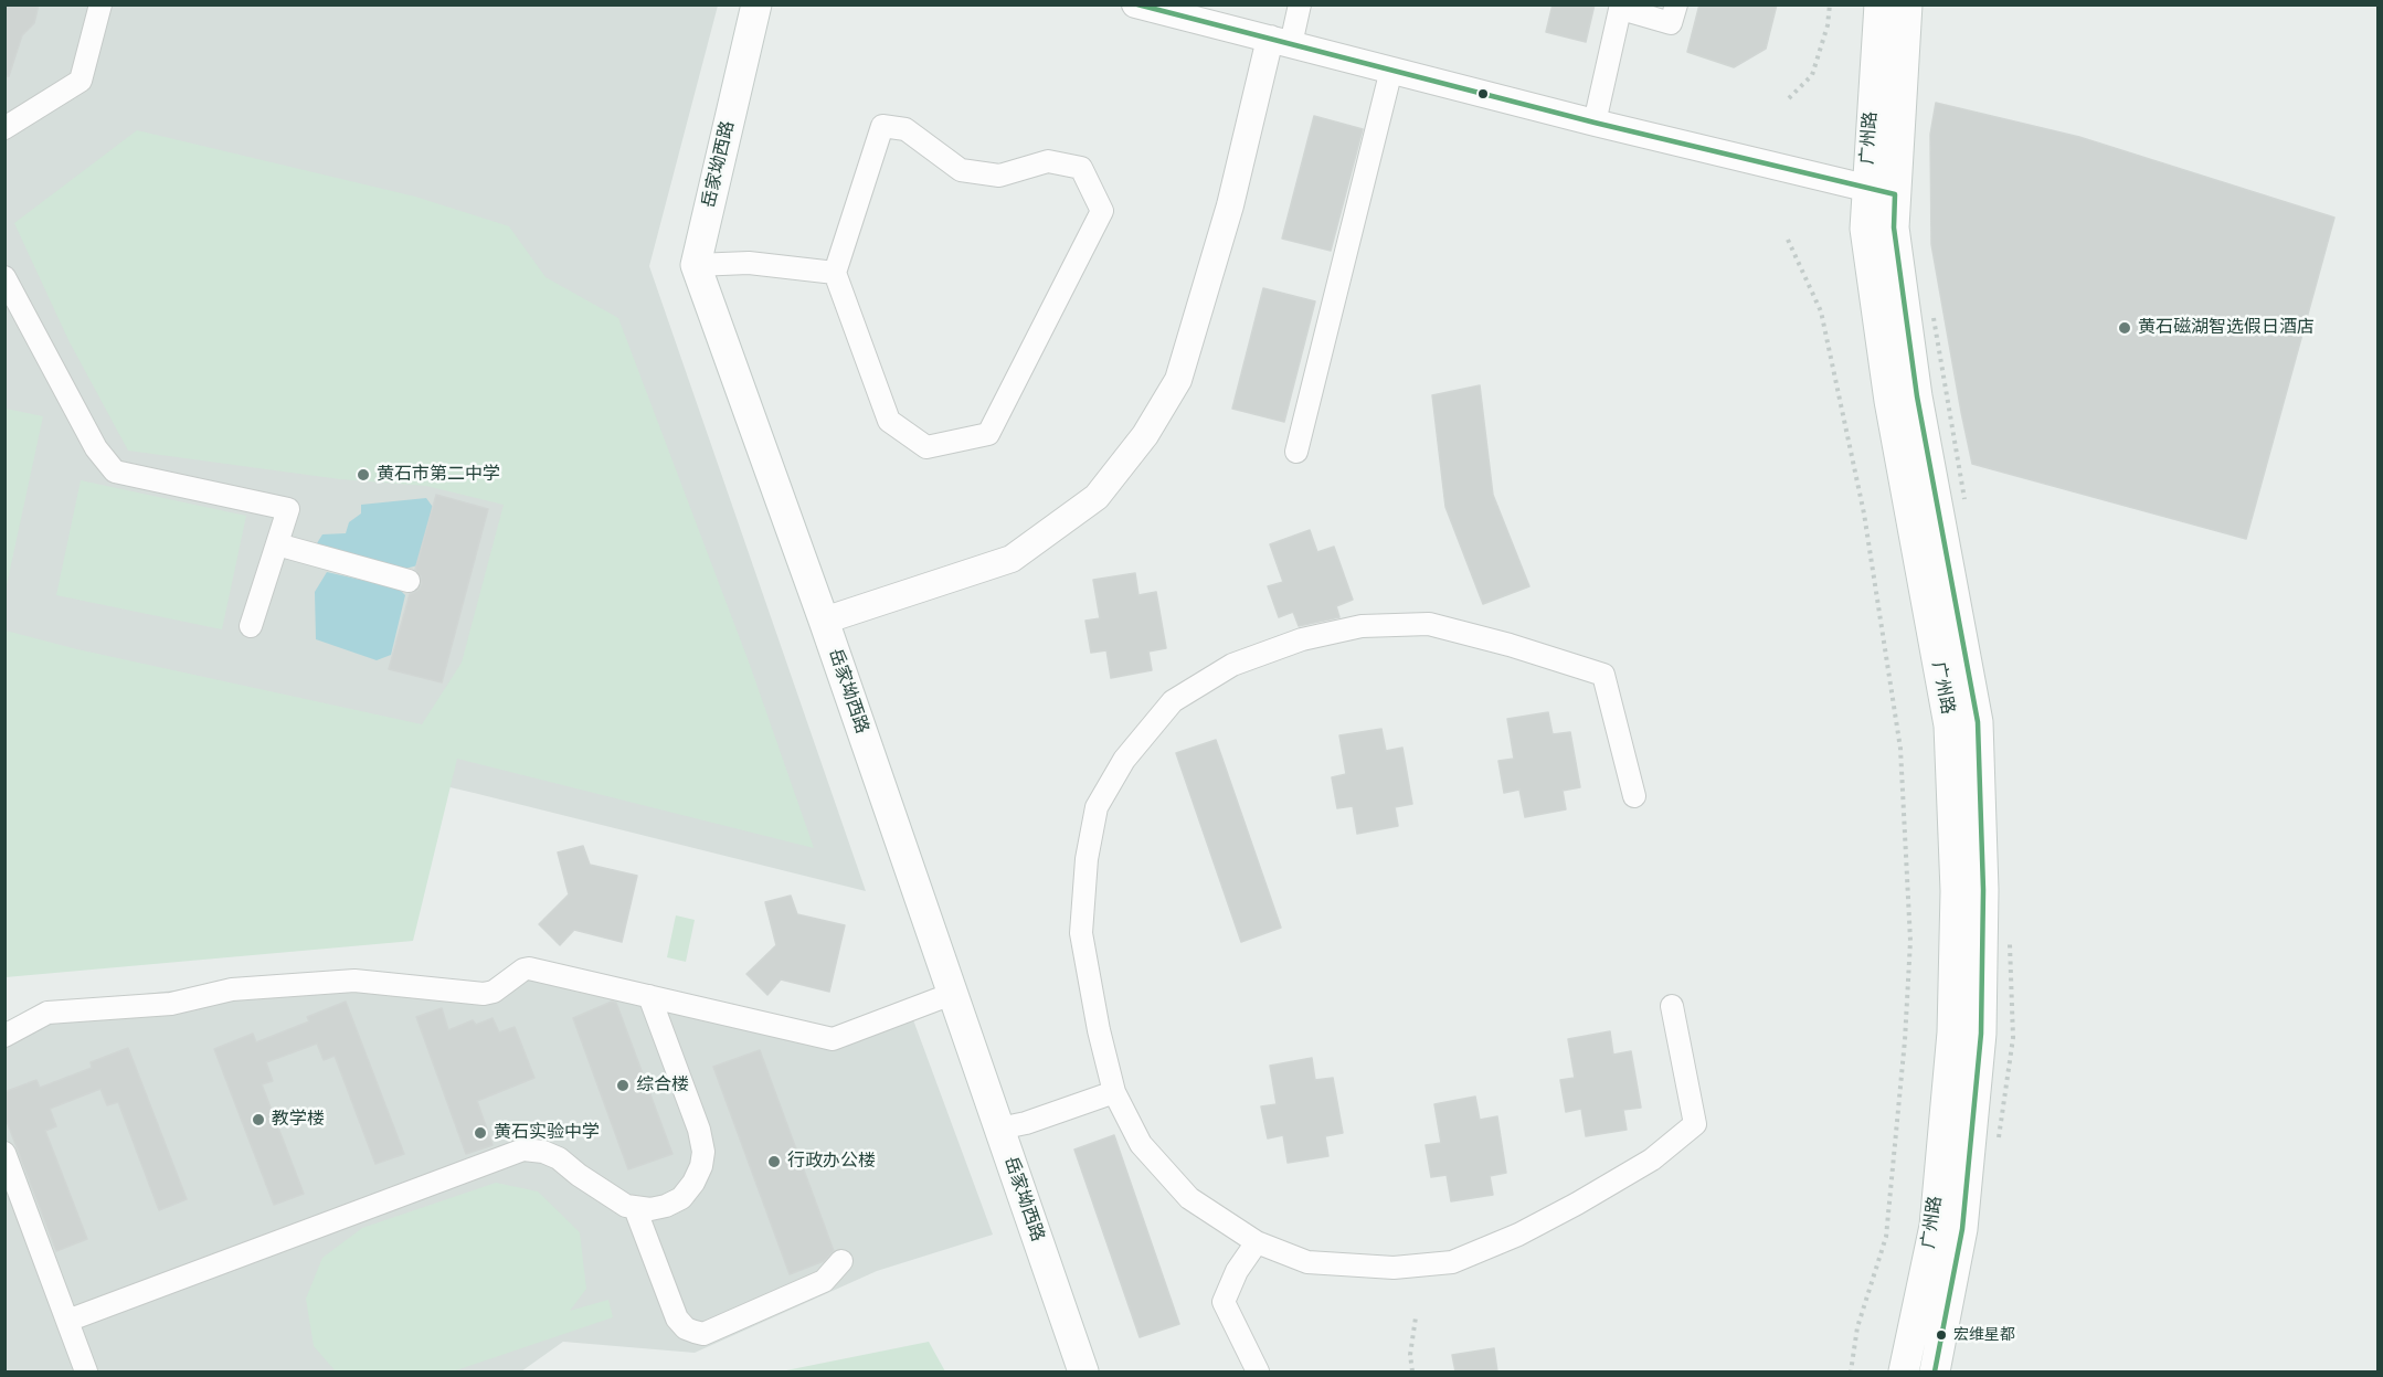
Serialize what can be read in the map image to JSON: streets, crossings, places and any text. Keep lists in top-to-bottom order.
{
  "streets": {
    "main road": ["广州路", "岳家坳西路"]
  },
  "places": [
    "黄石磁湖智选假日酒店",
    "黄石市第二中学",
    "综合楼",
    "教学楼",
    "黄石实验中学",
    "行政办公楼",
    "宏维星都"
  ]
}
